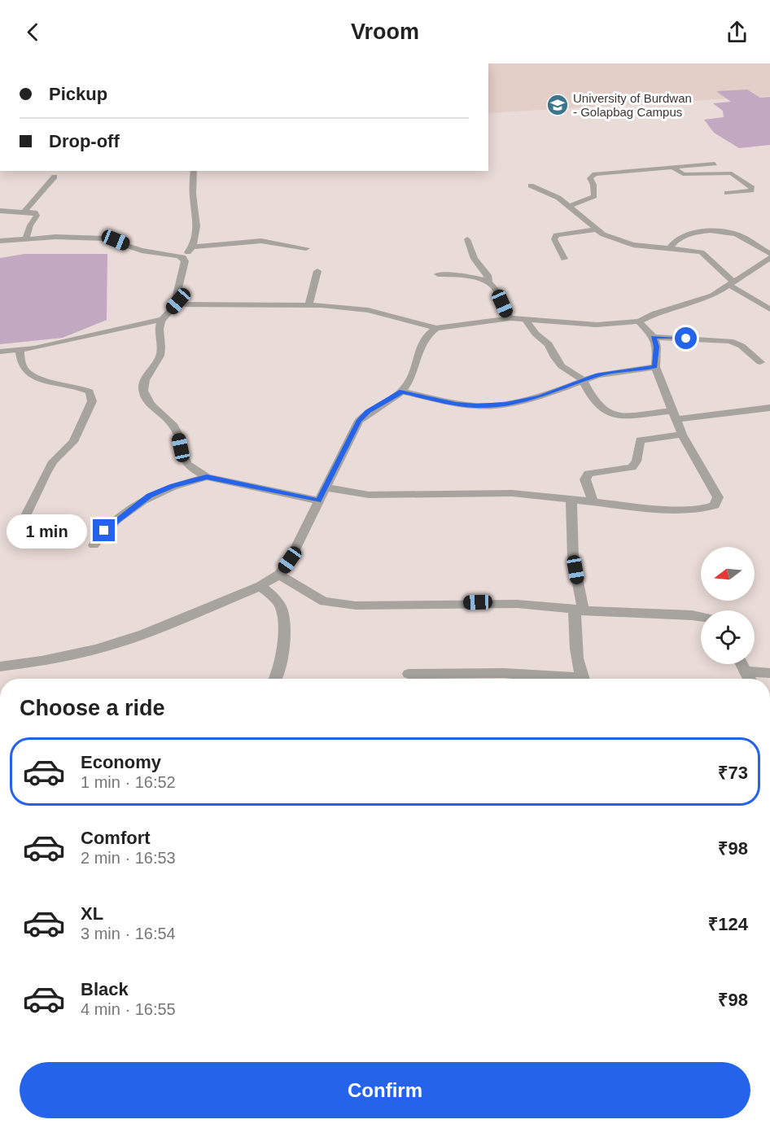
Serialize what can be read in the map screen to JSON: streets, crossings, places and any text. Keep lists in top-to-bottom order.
{
  "places": {
    "school or university": ["University of Burdwan - Golapbag Campus"]
  },
  "north": "left",
  "page": {
    "header": "Vroom",
    "banner": ["Pickup", "Drop-off"],
    "bubble": "1 min",
    "heading": "Choose a ride",
    "list": [
      {
        "name": "Economy",
        "note": "1 min · 16:52",
        "value": "₹73"
      },
      {
        "name": "Comfort",
        "note": "2 min · 16:53",
        "value": "₹98"
      },
      {
        "name": "XL",
        "note": "3 min · 16:54",
        "value": "₹124"
      },
      {
        "name": "Black",
        "note": "4 min · 16:55",
        "value": "₹98"
      }
    ],
    "buttons": "Confirm"
  }
}
